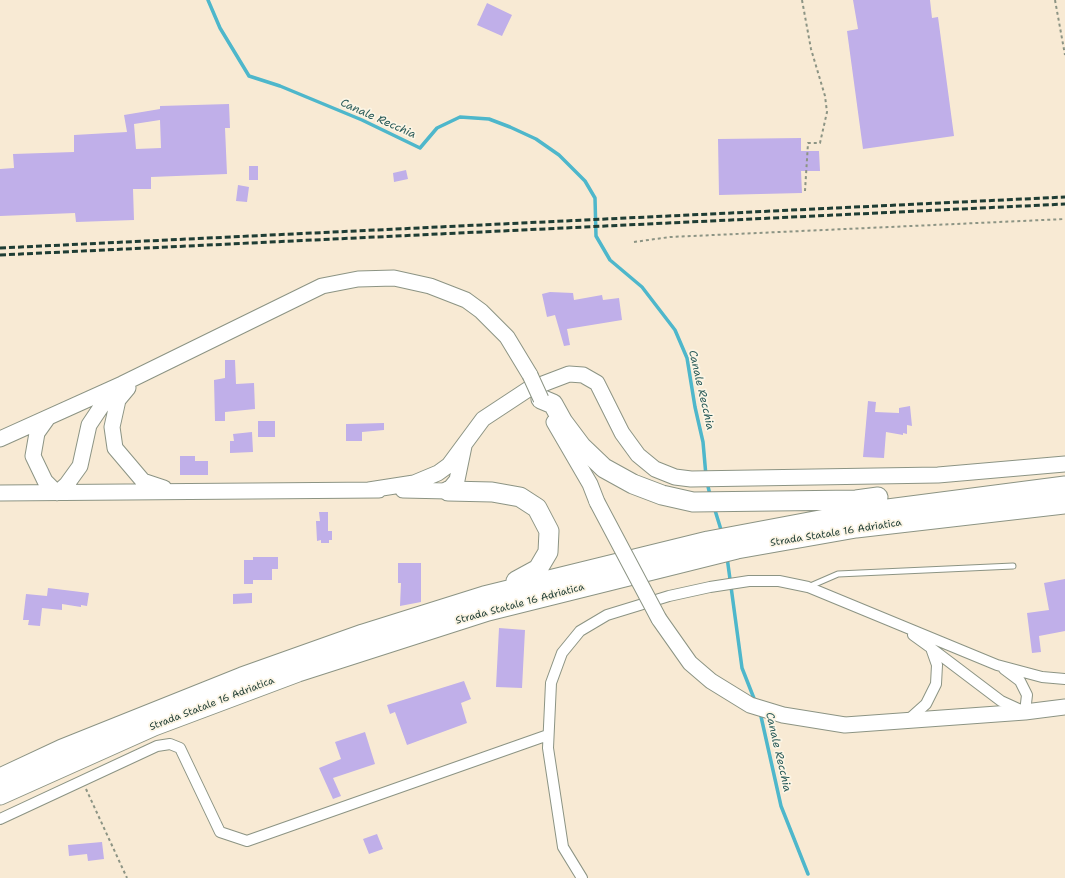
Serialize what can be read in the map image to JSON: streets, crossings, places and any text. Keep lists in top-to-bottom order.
{
  "streets": {
    "highway": ["Strada Statale 16 Adriatica"]
  },
  "water": ["Canale Recchia"]
}
